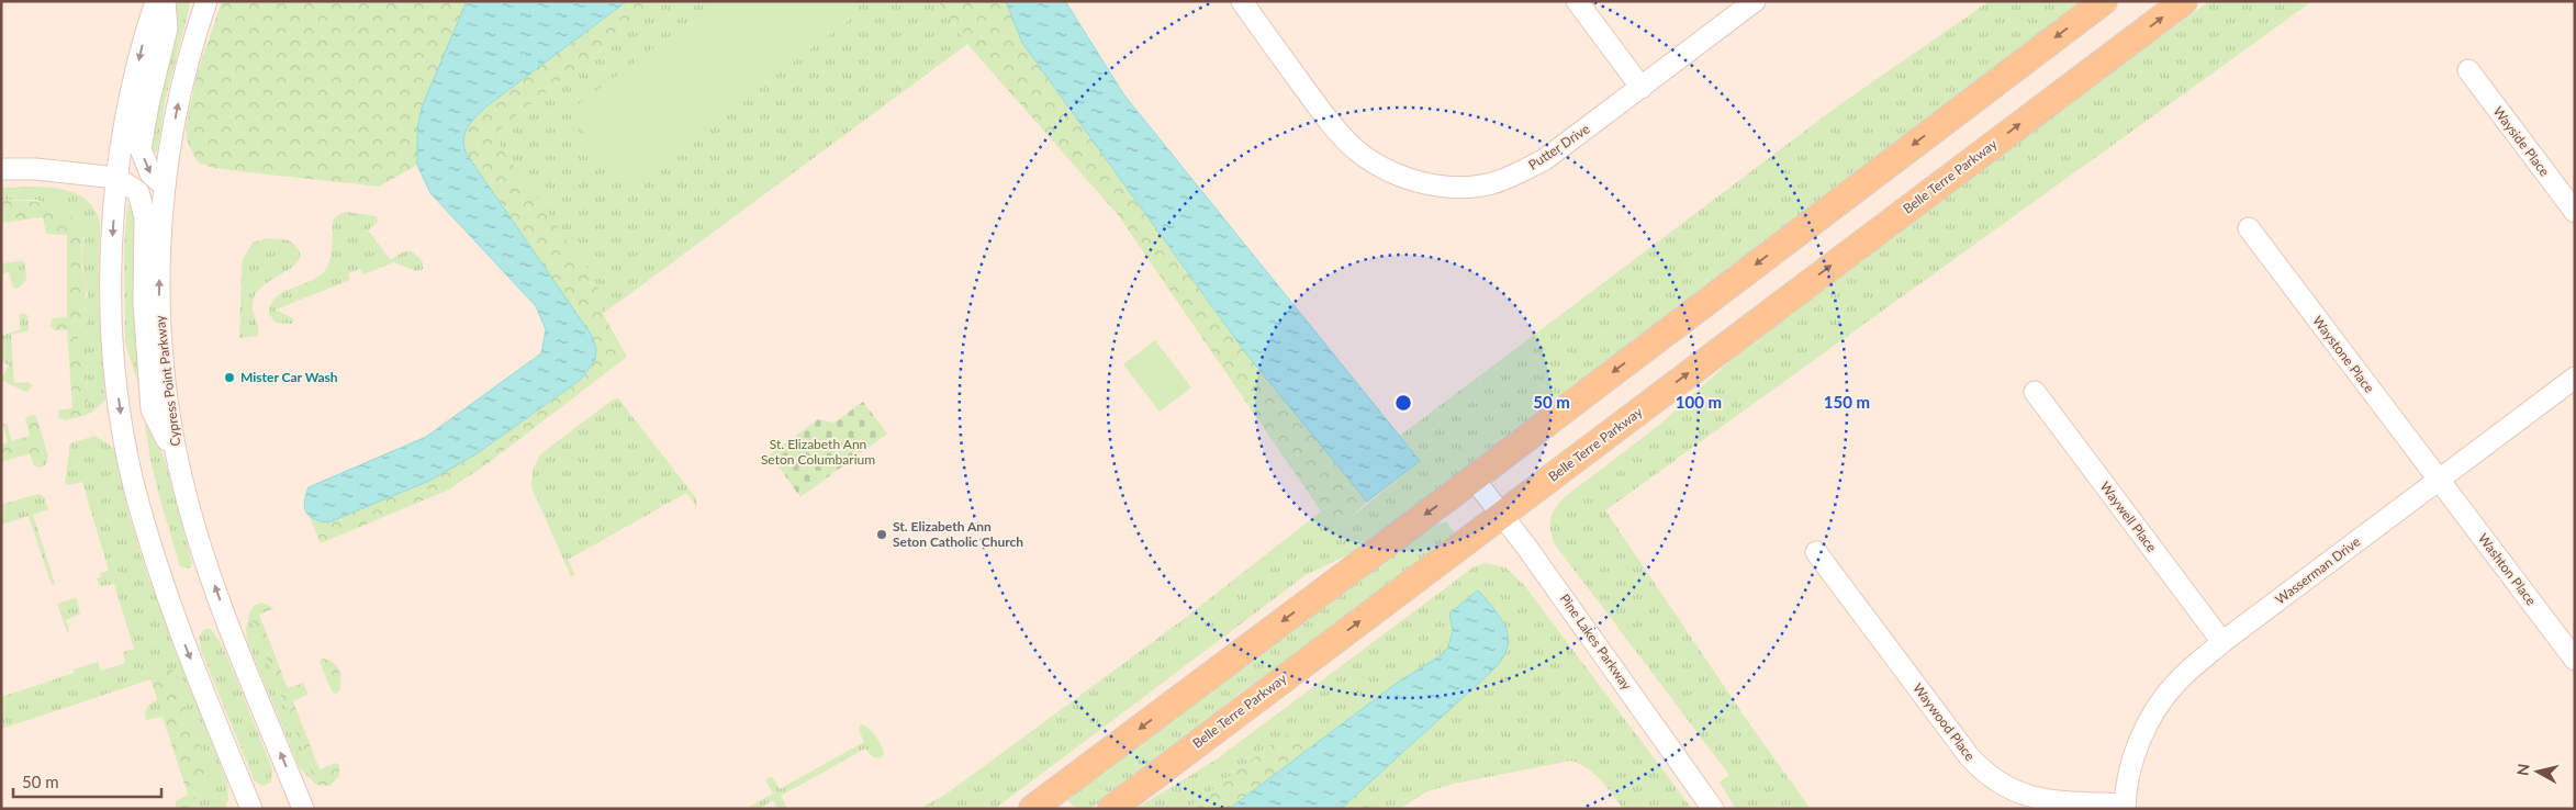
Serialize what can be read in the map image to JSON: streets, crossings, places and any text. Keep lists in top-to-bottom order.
{
  "streets": {
    "main road": ["Belle Terre Parkway"],
    "street": [
      "Wayside Place",
      "Putter Drive",
      "Waystone Place",
      "Cypress Point Parkway",
      "Waywell Place",
      "Washton Place",
      "Wasserman Drive",
      "Pine Lakes Parkway",
      "Waywood Place"
    ]
  },
  "crossings": [
    ["Belle Terre Parkway", "Pine Lakes Parkway"],
    ["Waystone Place", "Washton Place"],
    ["Waystone Place", "Wasserman Drive"],
    ["Waywell Place", "Wasserman Drive"],
    ["Washton Place", "Wasserman Drive"],
    ["Wasserman Drive", "Waywood Place"]
  ],
  "parks": ["St. Elizabeth Ann Seton Columbarium"],
  "places": ["Mister Car Wash", "St. Elizabeth Ann Seton Catholic Church"],
  "scale_bar": "50 m",
  "north": "left",
  "rings": ["50 m", "100 m", "150 m"]
}
